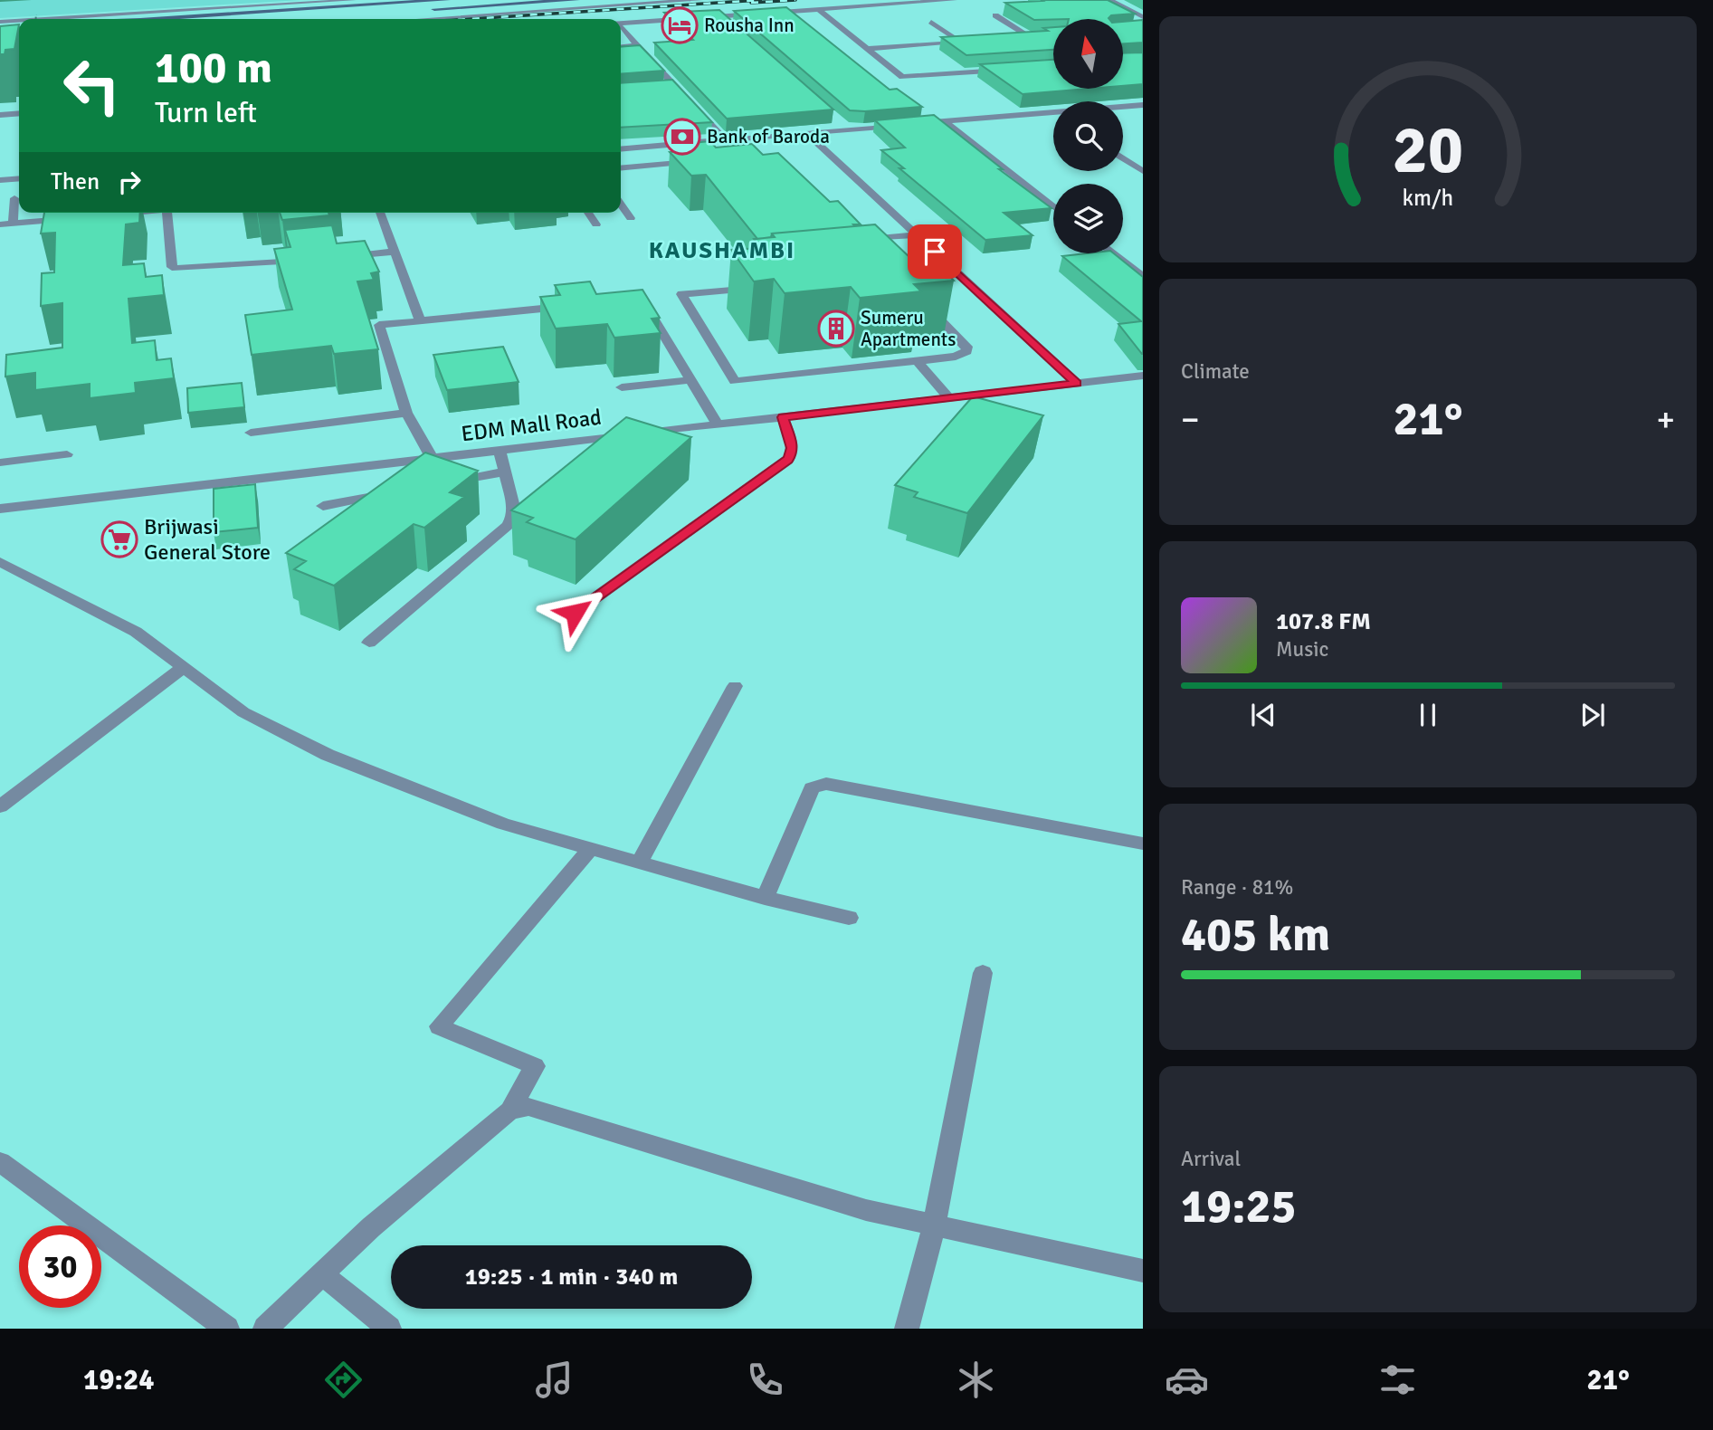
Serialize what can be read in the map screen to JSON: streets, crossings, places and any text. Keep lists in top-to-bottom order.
{
  "streets": {
    "street": ["EDM Mall Road"]
  },
  "districts": ["KAUSHAMBI"],
  "places": {
    "hotel": ["Rousha Inn"],
    "bank": ["Bank of Baroda"],
    "building": ["Sumeru Apartments"],
    "supermarket": ["Brijwasi General Store"]
  },
  "north": "top",
  "page": {
    "turn": ["100 m", "Turn left"],
    "then": "Then",
    "tile": [
      "Climate",
      ["Range · 81%", "405 km"],
      ["Arrival", "19:25"]
    ],
    "heat": ["−", "21°", "+"],
    "song": ["107.8 FM", "Music"],
    "limit": "30",
    "trip": "19:25 · 1 min · 340 m",
    "tabs": ["19:24", "21°"],
    "gauge": ["20", "km/h"]
  }
}
